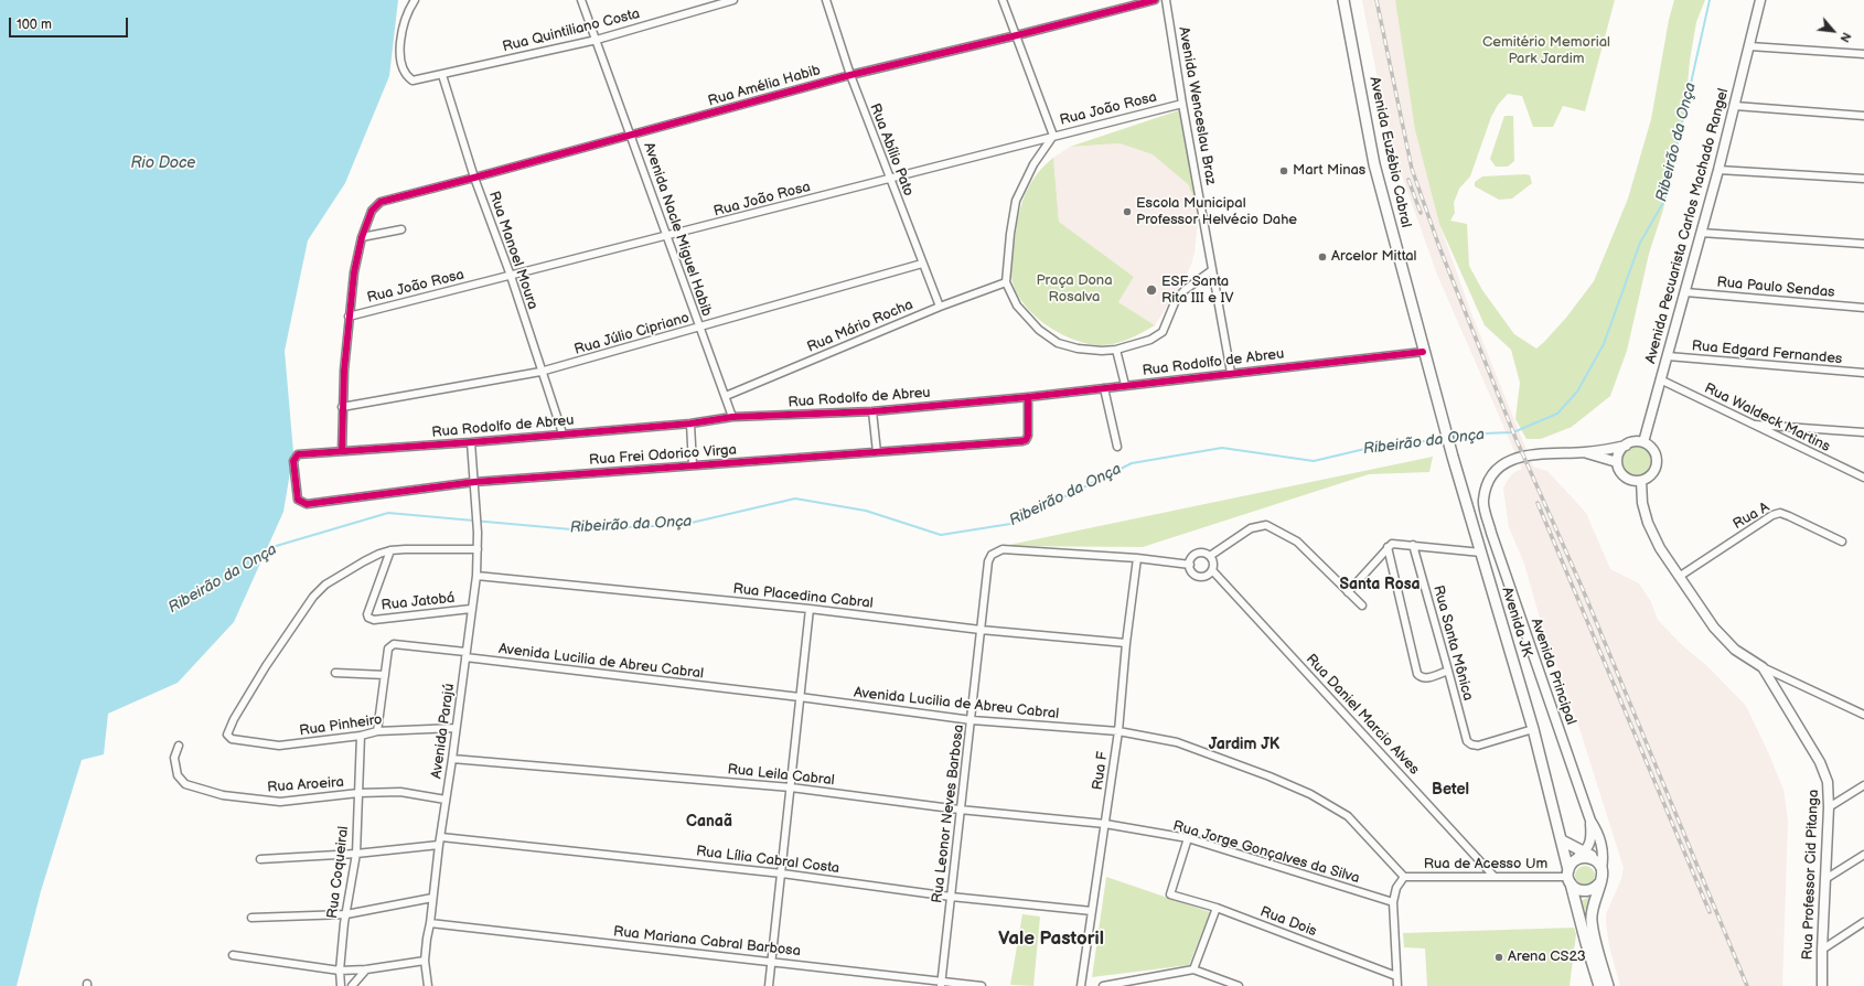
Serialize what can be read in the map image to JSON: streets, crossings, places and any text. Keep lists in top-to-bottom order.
{
  "streets": {
    "main road": ["Avenida Euzébio Cabral", "Avenida JK"],
    "street": [
      "Rua Quintiliano Costa",
      "Rua Amélia Habib",
      "Avenida Wenceslau Braz",
      "Rua João Rosa",
      "Rua Abílio Pato",
      "Avenida Pecuarista Carlos Machado Rangel",
      "Avenida Nacle Miguel Habib",
      "Rua Manoel Moura",
      "Rua Paulo Sendas",
      "Rua Mário Rocha",
      "Rua Júlio Cipriano",
      "Rua Edgard Fernandes",
      "Rua Rodolfo de Abreu",
      "Rua Waldeck Martins",
      "Rua Frei Odorico Virga",
      "Rua A",
      "Rua Placedina Cabral",
      "Rua Jatobá",
      "Rua Santa Mônica",
      "Avenida Lucilia de Abreu Cabral",
      "Avenida Principal",
      "Rua Daniel Marcio Alves",
      "Rua Pinheiro",
      "Avenida Parajú",
      "Rua F",
      "Rua Leila Cabral",
      "Rua Aroeira",
      "Rua Leonor Neves Barbosa",
      "Rua Jorge Gonçalves da Silva",
      "Rua Lília Cabral Costa",
      "Rua de Acesso Um",
      "Rua Coqueiral",
      "Rua Professor Cid Pitanga",
      "Rua Dois",
      "Rua Mariana Cabral Barbosa"
    ]
  },
  "crossings": [
    ["Rua Quintiliano Costa", "Avenida Nacle Miguel Habib"],
    ["Rua Quintiliano Costa", "Rua Manoel Moura"],
    ["Rua Amélia Habib", "Rua Abílio Pato"],
    ["Rua Amélia Habib", "Avenida Nacle Miguel Habib"],
    ["Rua Amélia Habib", "Rua Manoel Moura"],
    ["Avenida Wenceslau Braz", "Rua João Rosa"],
    ["Avenida Wenceslau Braz", "Rua Rodolfo de Abreu"],
    ["Rua João Rosa", "Rua Abílio Pato"],
    ["Rua João Rosa", "Avenida Nacle Miguel Habib"],
    ["Rua João Rosa", "Rua Manoel Moura"],
    ["Rua Abílio Pato", "Rua Mário Rocha"],
    ["Rua Abílio Pato", "Rua Júlio Cipriano"],
    ["Avenida Euzébio Cabral", "Rua Rodolfo de Abreu"],
    ["Avenida Euzébio Cabral", "Avenida JK"],
    ["Avenida Pecuarista Carlos Machado Rangel", "Rua Paulo Sendas"],
    ["Avenida Pecuarista Carlos Machado Rangel", "Rua Edgard Fernandes"],
    ["Avenida Pecuarista Carlos Machado Rangel", "Rua Waldeck Martins"],
    ["Avenida Pecuarista Carlos Machado Rangel", "Avenida Principal"],
    ["Avenida Pecuarista Carlos Machado Rangel", "Rua Professor Cid Pitanga"],
    ["Avenida Nacle Miguel Habib", "Rua Mário Rocha"],
    ["Avenida Nacle Miguel Habib", "Rua Júlio Cipriano"],
    ["Avenida Nacle Miguel Habib", "Rua Rodolfo de Abreu"],
    ["Rua Manoel Moura", "Rua Júlio Cipriano"],
    ["Rua Manoel Moura", "Rua Rodolfo de Abreu"],
    ["Rua Rodolfo de Abreu", "Rua Frei Odorico Virga"],
    ["Rua Rodolfo de Abreu", "Avenida Parajú"],
    ["Rua Frei Odorico Virga", "Avenida Parajú"],
    ["Rua A", "Rua Professor Cid Pitanga"],
    ["Rua Placedina Cabral", "Avenida Parajú"],
    ["Rua Placedina Cabral", "Rua F"],
    ["Rua Placedina Cabral", "Rua Leonor Neves Barbosa"],
    ["Rua Jatobá", "Rua Pinheiro"],
    ["Rua Jatobá", "Avenida Parajú"],
    ["Avenida JK", "Rua Santa Mônica"],
    ["Avenida JK", "Avenida Principal"],
    ["Avenida JK", "Rua de Acesso Um"],
    ["Avenida Lucilia de Abreu Cabral", "Avenida Parajú"],
    ["Avenida Lucilia de Abreu Cabral", "Rua F"],
    ["Avenida Lucilia de Abreu Cabral", "Rua Leonor Neves Barbosa"],
    ["Avenida Lucilia de Abreu Cabral", "Rua de Acesso Um"],
    ["Avenida Principal", "Rua de Acesso Um"],
    ["Avenida Principal", "Rua Professor Cid Pitanga"],
    ["Rua Daniel Marcio Alves", "Rua de Acesso Um"],
    ["Rua Pinheiro", "Avenida Parajú"],
    ["Rua Pinheiro", "Rua Coqueiral"],
    ["Avenida Parajú", "Rua Leila Cabral"],
    ["Avenida Parajú", "Rua Aroeira"],
    ["Avenida Parajú", "Rua Lília Cabral Costa"],
    ["Avenida Parajú", "Rua Mariana Cabral Barbosa"],
    ["Rua F", "Rua Leila Cabral"],
    ["Rua F", "Rua Leonor Neves Barbosa"],
    ["Rua F", "Rua Jorge Gonçalves da Silva"],
    ["Rua F", "Rua Lília Cabral Costa"],
    ["Rua Leila Cabral", "Rua Leonor Neves Barbosa"],
    ["Rua Leila Cabral", "Rua Jorge Gonçalves da Silva"],
    ["Rua Aroeira", "Rua Coqueiral"],
    ["Rua Leonor Neves Barbosa", "Rua Lília Cabral Costa"],
    ["Rua Leonor Neves Barbosa", "Rua Mariana Cabral Barbosa"],
    ["Rua Jorge Gonçalves da Silva", "Rua Dois"]
  ],
  "districts": [
    "Santa Rosa",
    "Jardim JK",
    "Betel",
    "Canaã",
    "Vale Pastoril"
  ],
  "water": ["Ribeirão da Onça", "Rio Doce"],
  "parks": ["Cemitério Memorial Park Jardim", "Praça Dona Rosalva"],
  "places": [
    "Mart Minas",
    "Escola Municipal Professor Helvécio Dahe",
    "Arcelor Mittal",
    "ESF Santa Rita III e IV",
    "Arena CS23"
  ],
  "scale_bar": "100 m",
  "north": "bottom right"
}
